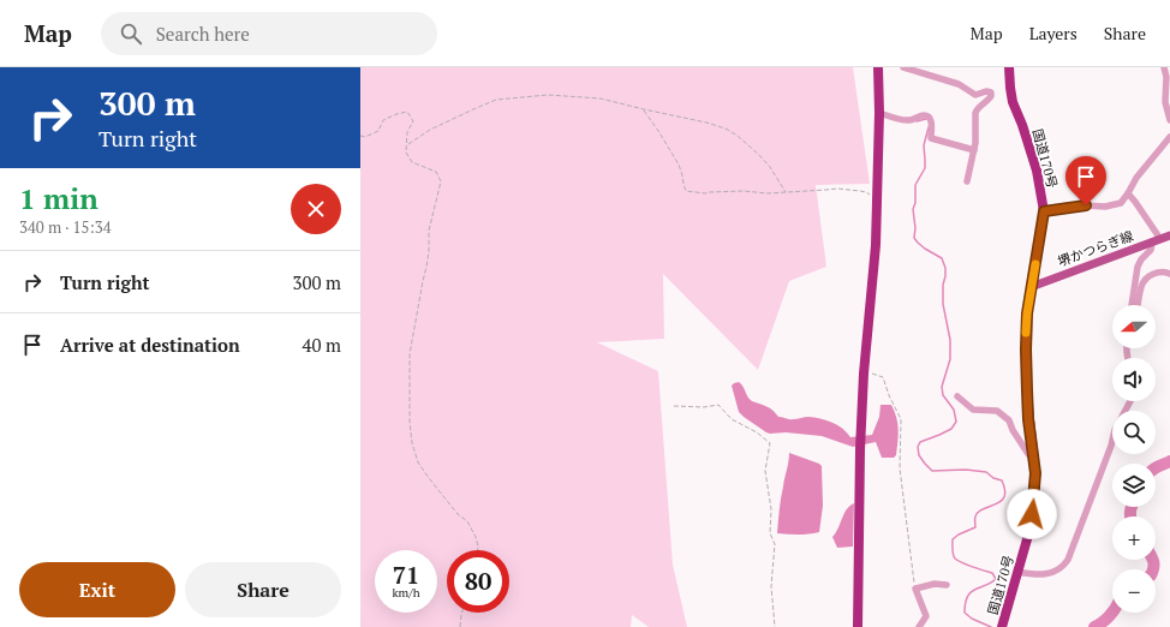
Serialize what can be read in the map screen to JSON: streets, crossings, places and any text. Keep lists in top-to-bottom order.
{
  "streets": {
    "highway": ["国道170号"],
    "main road": ["堺かつらぎ線"]
  },
  "crossings": [
    ["国道170号", "堺かつらぎ線"]
  ],
  "north": "left",
  "page": {
    "header": "Map",
    "search": "Search here",
    "nav": ["Map", "Layers", "Share"],
    "turn": ["300 m", "Turn right"],
    "heading": ["1 min", "340 m · 15:34"],
    "list": [
      {
        "name": "Turn right",
        "value": "300 m"
      },
      {
        "name": "Arrive at destination",
        "value": "40 m"
      }
    ],
    "map_buttons": ["+", "−"],
    "speed": "71 km/h",
    "limit": "80",
    "buttons": ["Exit", "Share"]
  }
}
